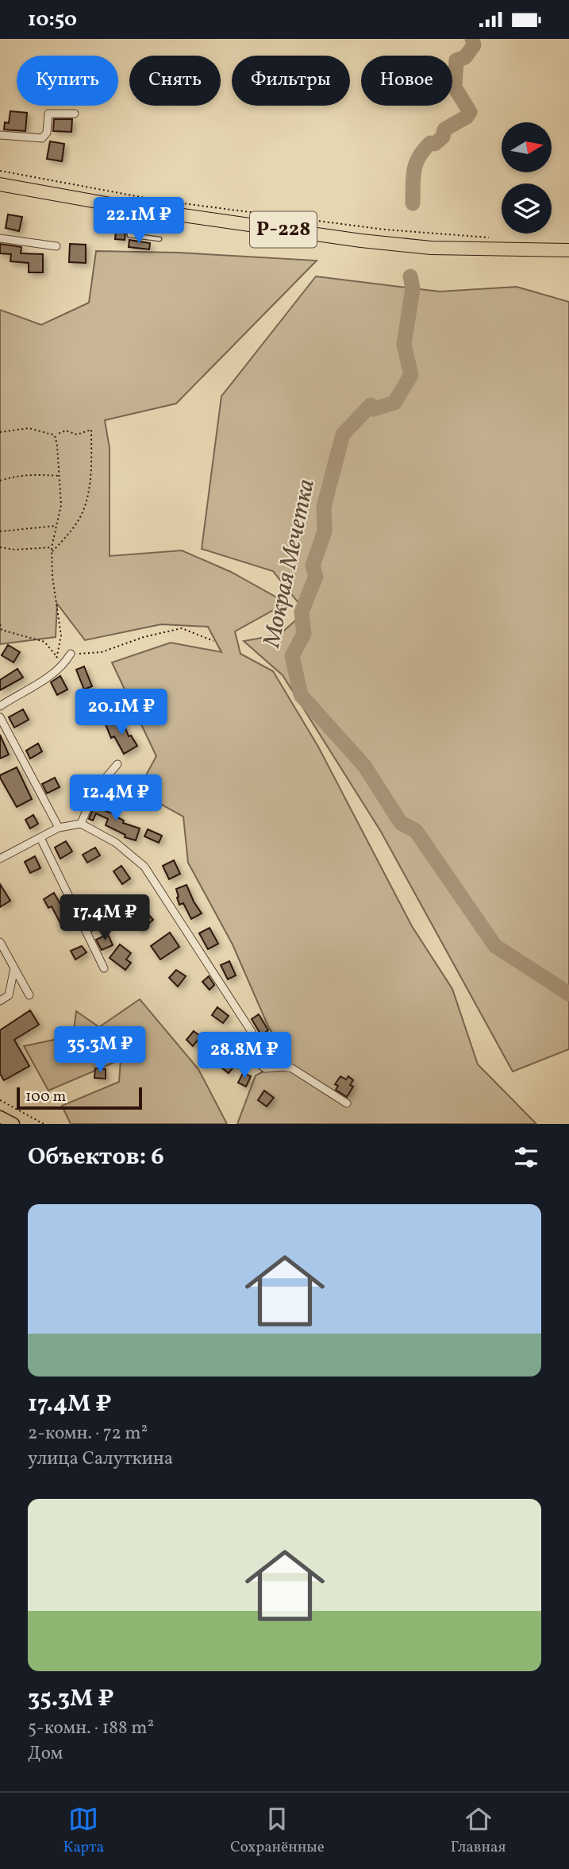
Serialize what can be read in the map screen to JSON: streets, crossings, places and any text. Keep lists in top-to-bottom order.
{
  "streets": {
    "highway": ["Р-228"]
  },
  "water": ["Мокрая Мечетка"],
  "scale_bar": "100 m",
  "north": "right",
  "page": {
    "status": "10:50",
    "chip": [
      "Купить",
      "Снять",
      "Фильтры",
      "Новое"
    ],
    "price": [
      "22.1M ₽",
      "20.1M ₽",
      "12.4M ₽",
      "17.4M ₽",
      "35.3M ₽",
      "28.8M ₽"
    ],
    "scale": "100 m",
    "heading": "Объектов: 6",
    "list": [
      {
        "name": "17.4M ₽",
        "note": "2-комн. · 72 m² · улица Салуткина"
      },
      {
        "name": "35.3M ₽",
        "note": "5-комн. · 188 m² · Дом"
      }
    ],
    "tabs": ["Карта", "Сохранённые", "Главная"]
  }
}
